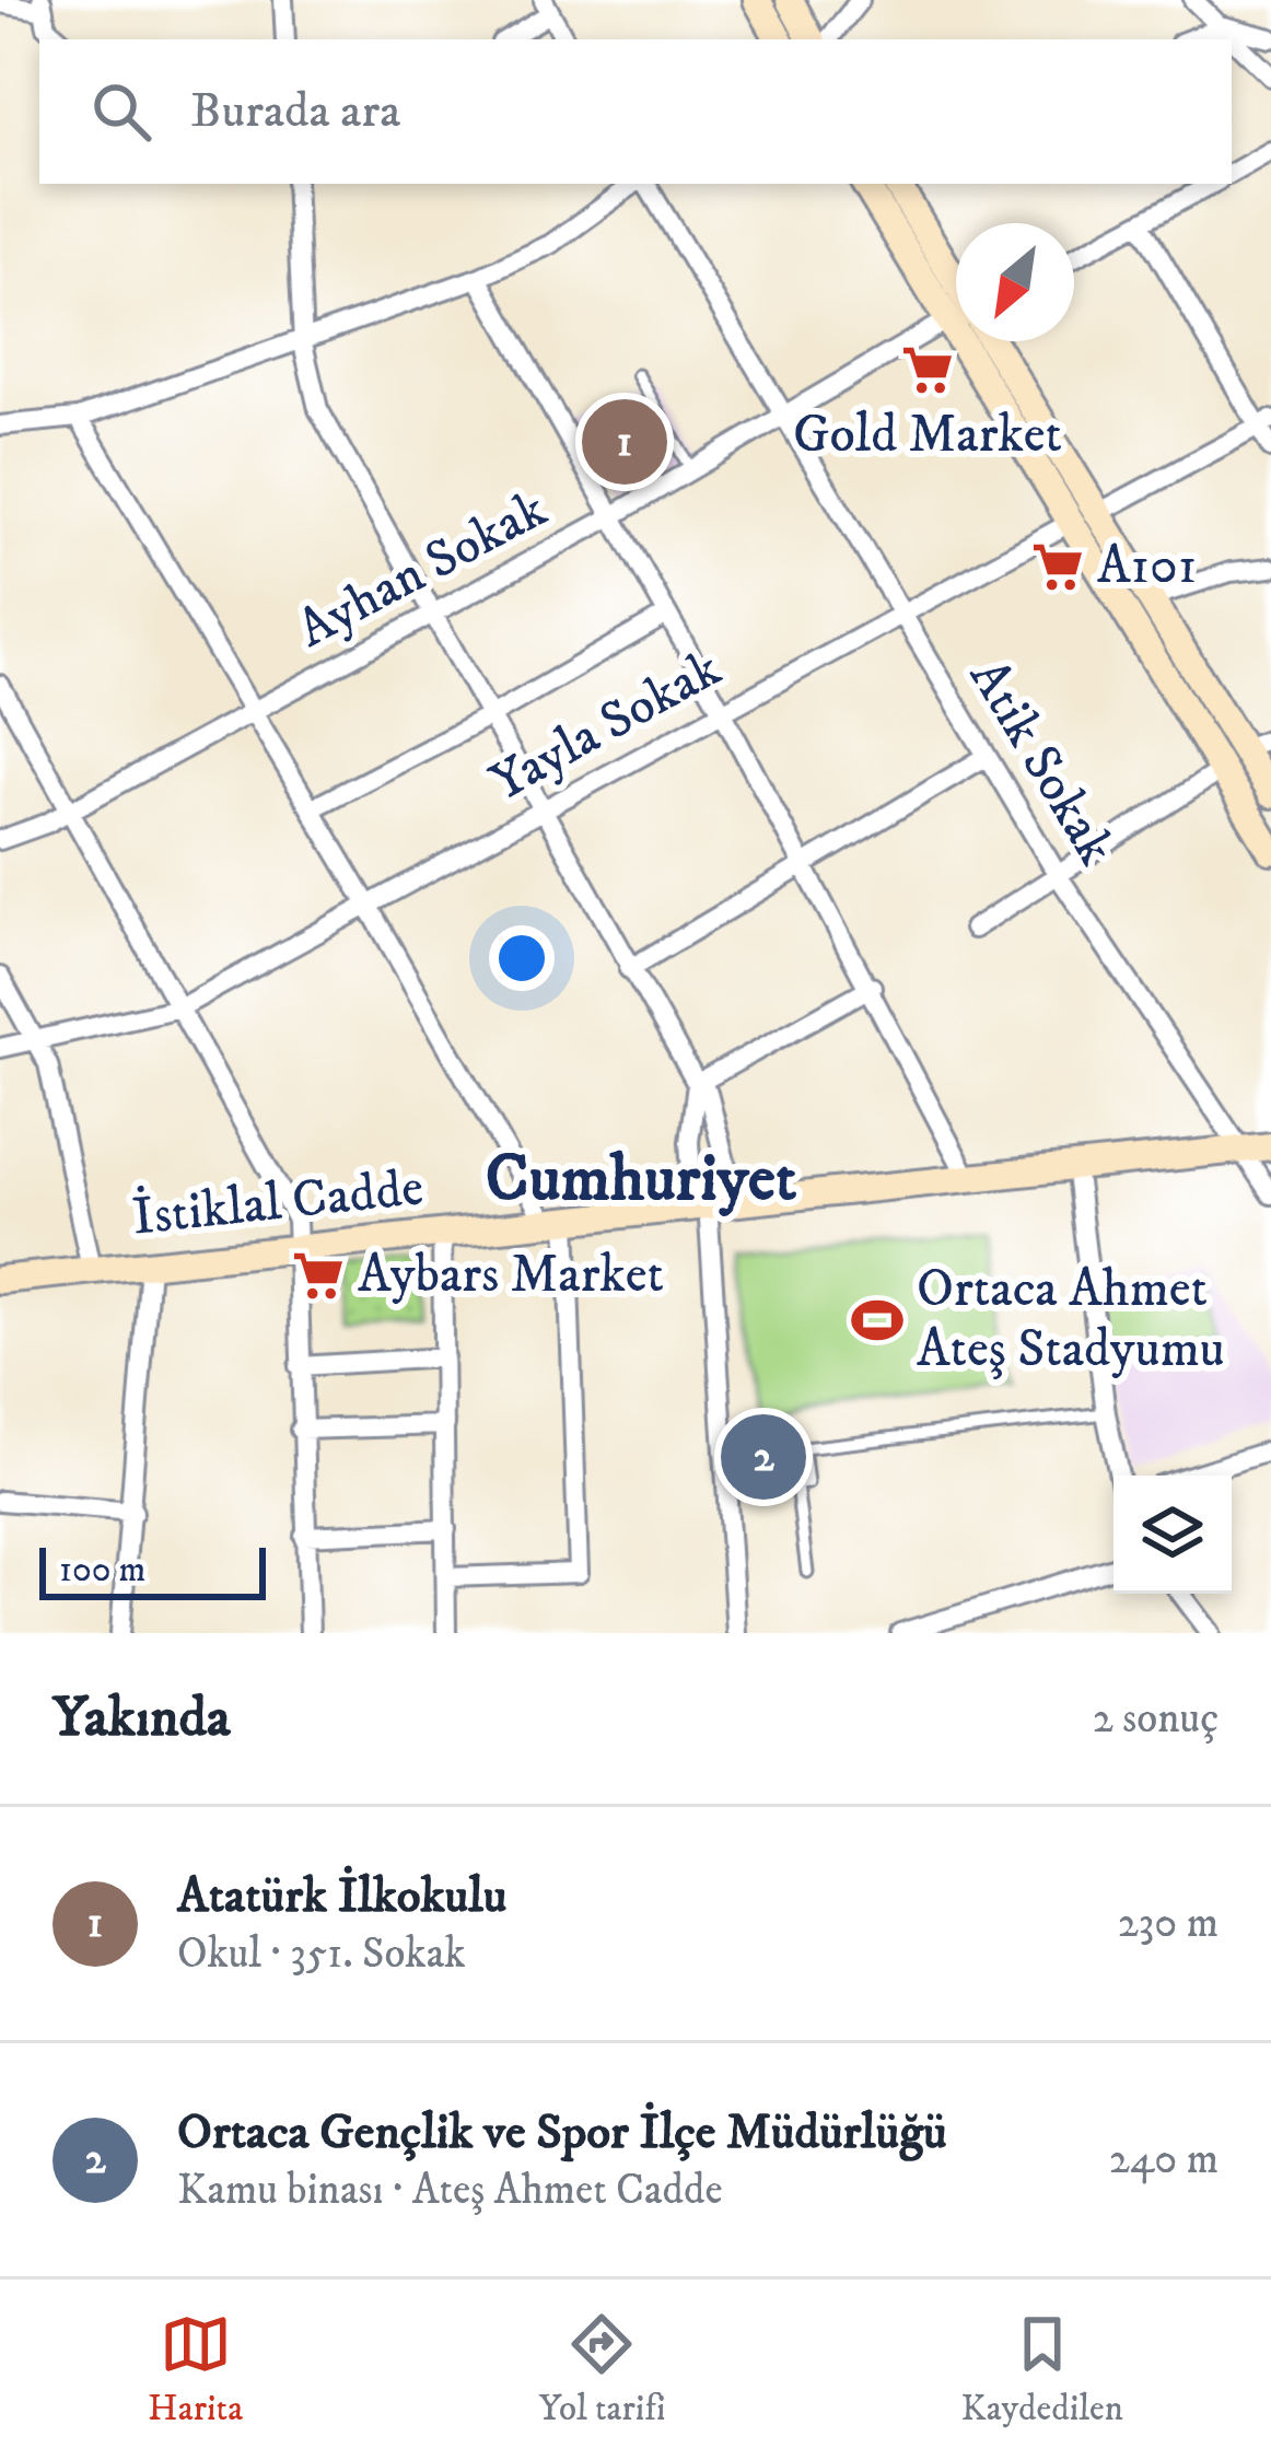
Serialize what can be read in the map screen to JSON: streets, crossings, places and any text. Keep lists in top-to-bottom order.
{
  "streets": {
    "main road": ["İstiklal Cadde"],
    "street": ["Ayhan Sokak", "Yayla Sokak", "Atik Sokak"]
  },
  "crossings": [
    ["Ayhan Sokak", "Atik Sokak"],
    ["Yayla Sokak", "Atik Sokak"],
    ["Atik Sokak", "İstiklal Cadde"]
  ],
  "districts": ["Cumhuriyet"],
  "places": {
    "supermarket": ["Gold Market", "A101", "Aybars Market"],
    "sports": ["Ortaca Ahmet Ateş Stadyumu"]
  },
  "scale_bar": "100 m",
  "north": "bottom left",
  "page": {
    "search": "Burada ara",
    "pins": ["1", "2"],
    "scale": "100 m",
    "heading": ["Yakında", "2 sonuç"],
    "list": [
      {
        "mark": "1",
        "name": "Atatürk İlkokulu",
        "note": "Okul · 351. Sokak",
        "value": "230 m"
      },
      {
        "mark": "2",
        "name": "Ortaca Gençlik ve Spor İlçe Müdürlüğü",
        "note": "Kamu binası · Ateş Ahmet Cadde",
        "value": "240 m"
      }
    ],
    "nav": ["Harita", "Yol tarifi", "Kaydedilen"]
  }
}
